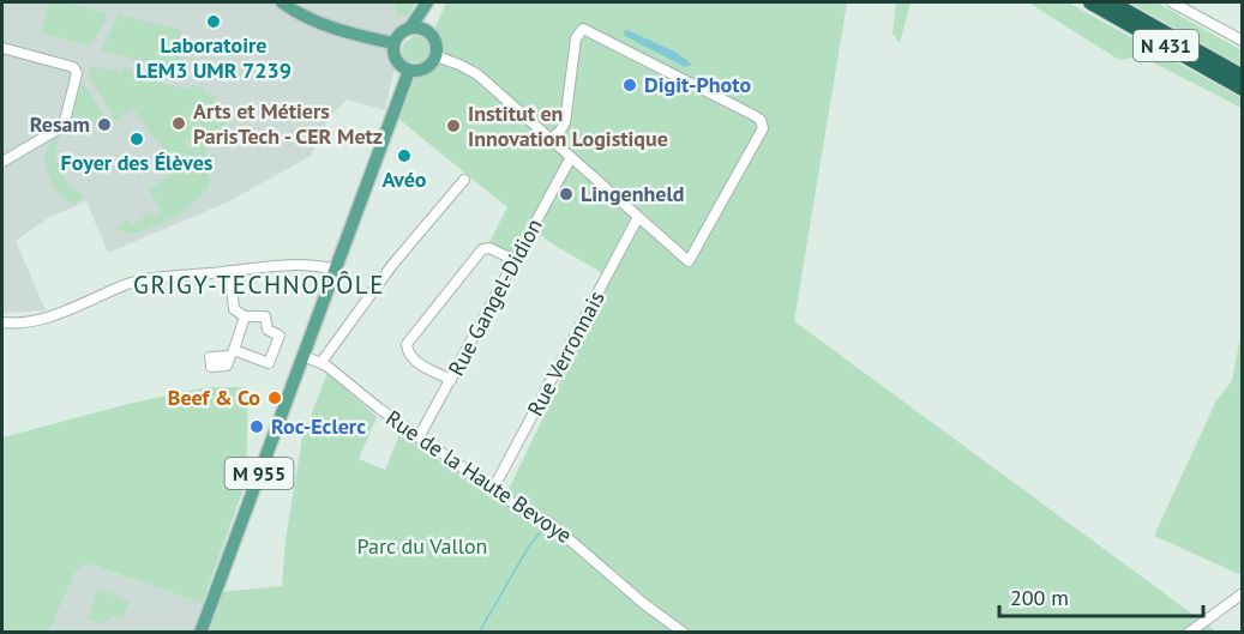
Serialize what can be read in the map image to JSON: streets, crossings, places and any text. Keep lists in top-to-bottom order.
{
  "streets": {
    "highway": ["N 431"],
    "main road": ["M 955"],
    "street": ["Rue Gangel-Didion", "Rue Verronnais", "Rue de la Haute Bevoye"]
  },
  "crossings": [
    ["Rue Gangel-Didion", "Rue de la Haute Bevoye"],
    ["Rue Verronnais", "Rue de la Haute Bevoye"],
    ["M 955", "Rue de la Haute Bevoye"]
  ],
  "districts": ["GRIGY-TECHNOPÔLE"],
  "parks": ["Parc du Vallon"],
  "places": [
    "Laboratoire LEM3 UMR 7239",
    "Digit-Photo",
    "Arts et Métiers ParisTech - CER Metz",
    "Resam",
    "Institut en Innovation Logistique",
    "Foyer des Élèves",
    "Avéo",
    "Lingenheld",
    "Beef & Co",
    "Roc-Eclerc"
  ],
  "scale_bar": "200 m"
}
